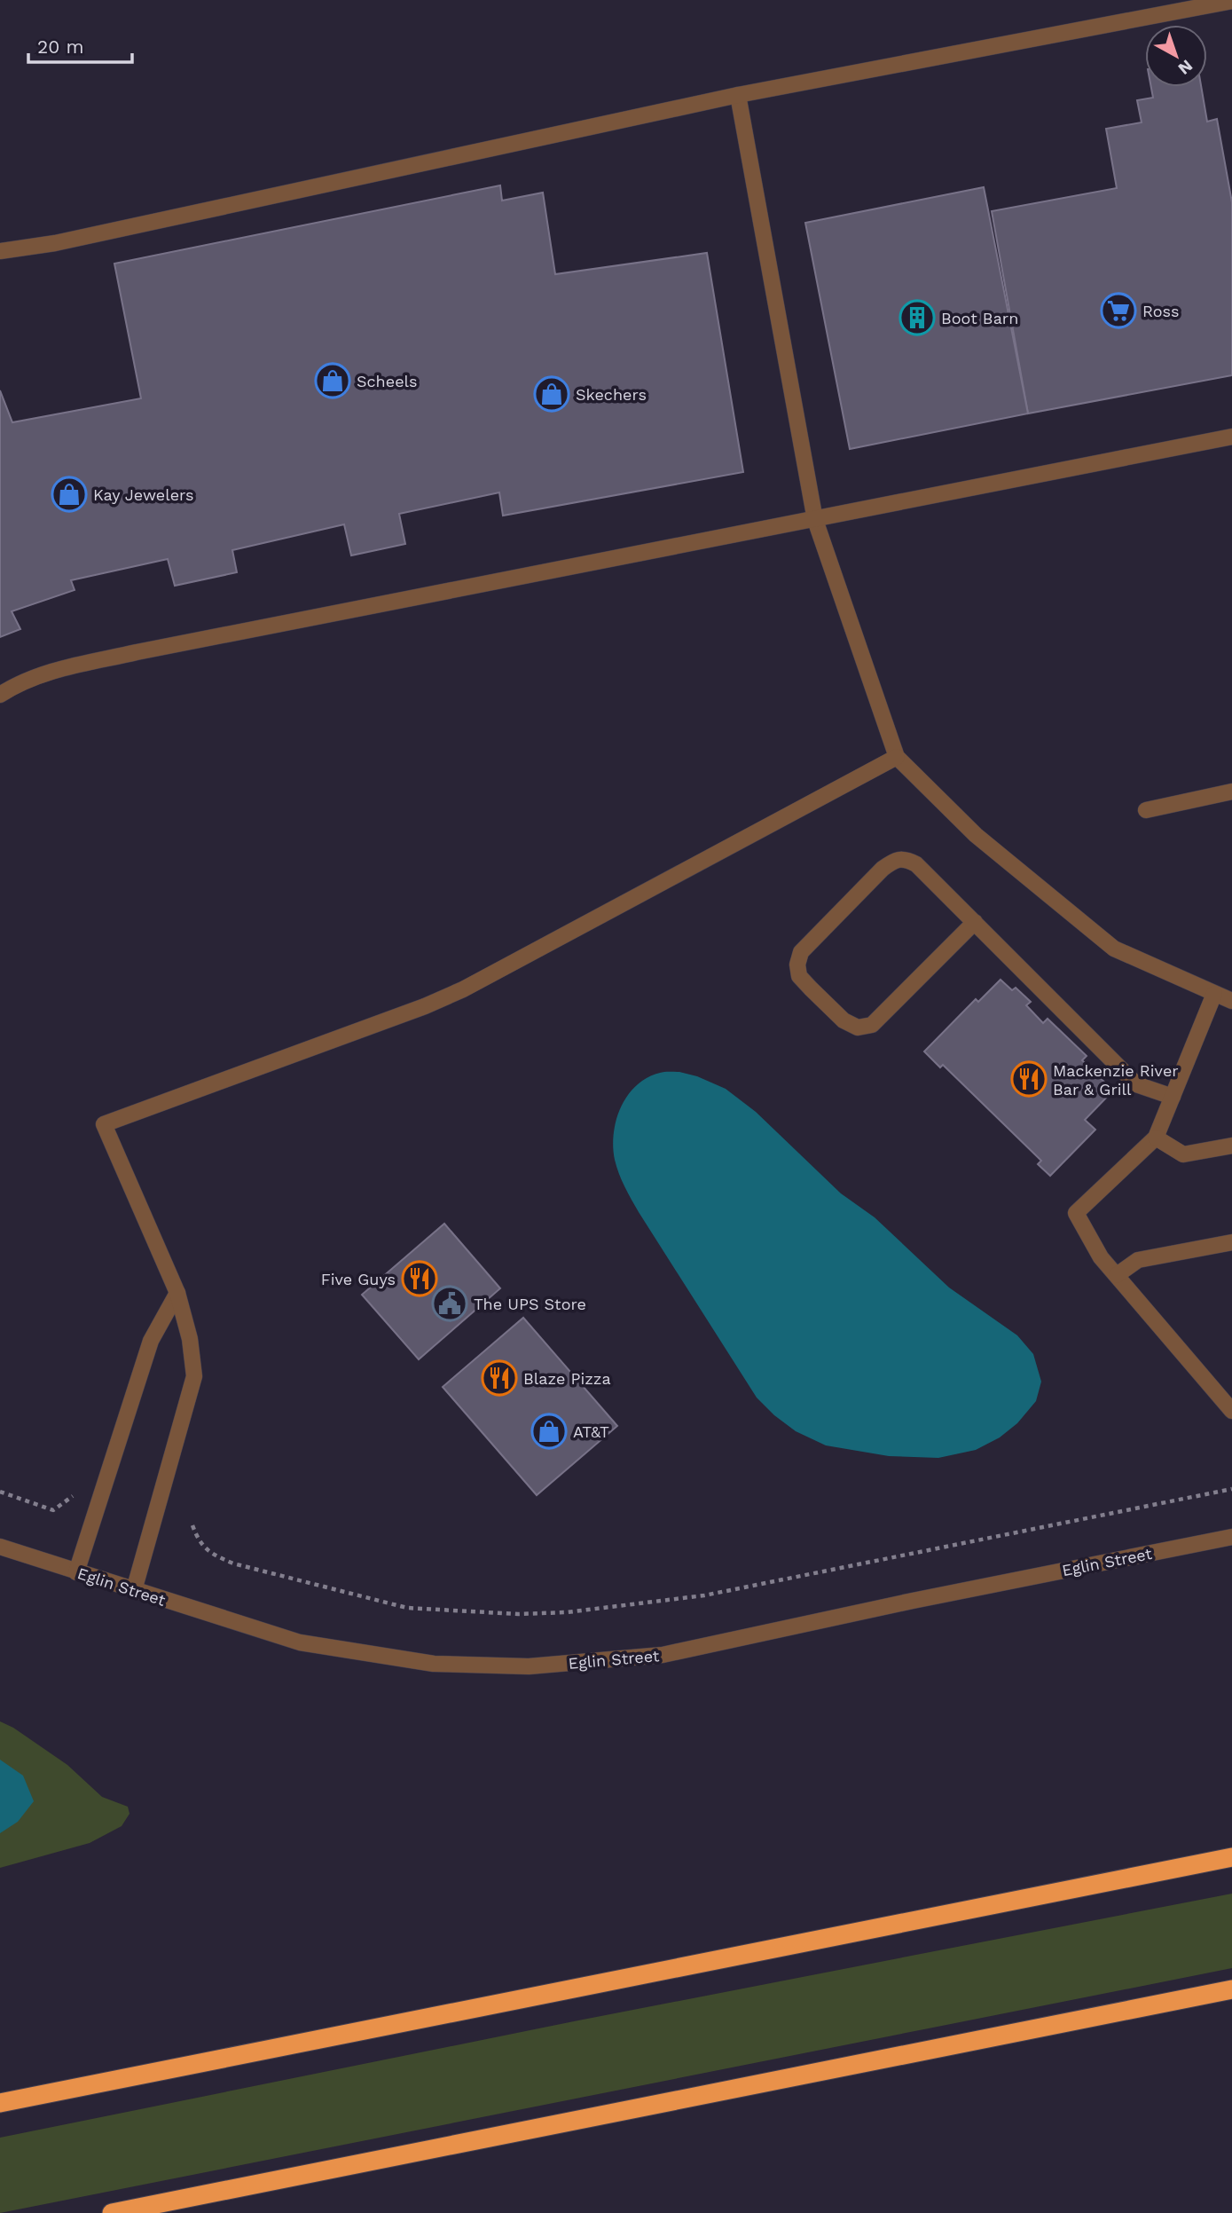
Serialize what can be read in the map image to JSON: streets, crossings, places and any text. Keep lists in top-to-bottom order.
{
  "streets": {
    "street": ["Eglin Street"]
  },
  "places": {
    "supermarket": ["Ross"],
    "building": ["Boot Barn"],
    "shop": [
      "Scheels",
      "Skechers",
      "Kay Jewelers",
      "AT&T"
    ],
    "restaurant": ["Mackenzie River Bar & Grill", "Five Guys", "Blaze Pizza"],
    "public building": ["The UPS Store"]
  },
  "scale_bar": "20 m",
  "north": "bottom right"
}
